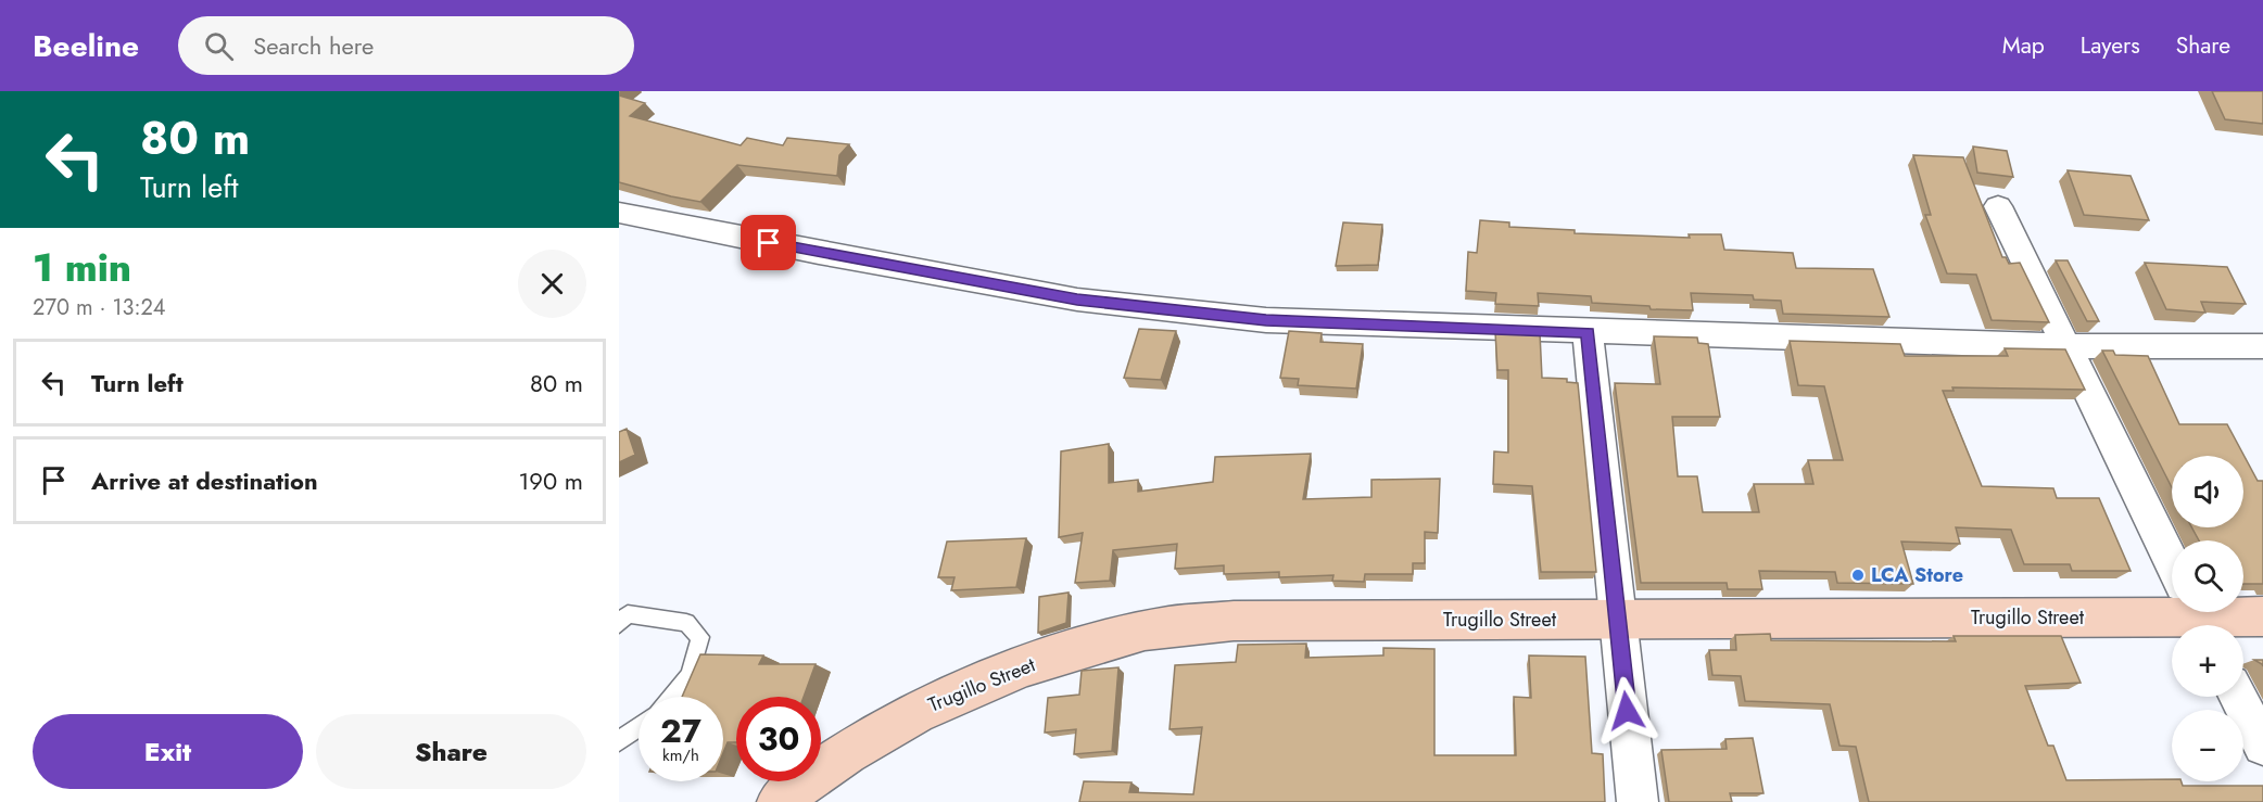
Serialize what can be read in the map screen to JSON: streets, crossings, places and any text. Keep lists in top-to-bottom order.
{
  "streets": {
    "street": ["Trugillo Street"]
  },
  "places": ["LCA Store"],
  "page": {
    "header": "Beeline",
    "search": "Search here",
    "nav": ["Map", "Layers", "Share"],
    "turn": ["80 m", "Turn left"],
    "heading": ["1 min", "270 m · 13:24"],
    "list": [
      {
        "name": "Turn left",
        "value": "80 m"
      },
      {
        "name": "Arrive at destination",
        "value": "190 m"
      }
    ],
    "map_buttons": ["+", "−"],
    "speed": "27 km/h",
    "limit": "30",
    "buttons": ["Exit", "Share"]
  }
}
